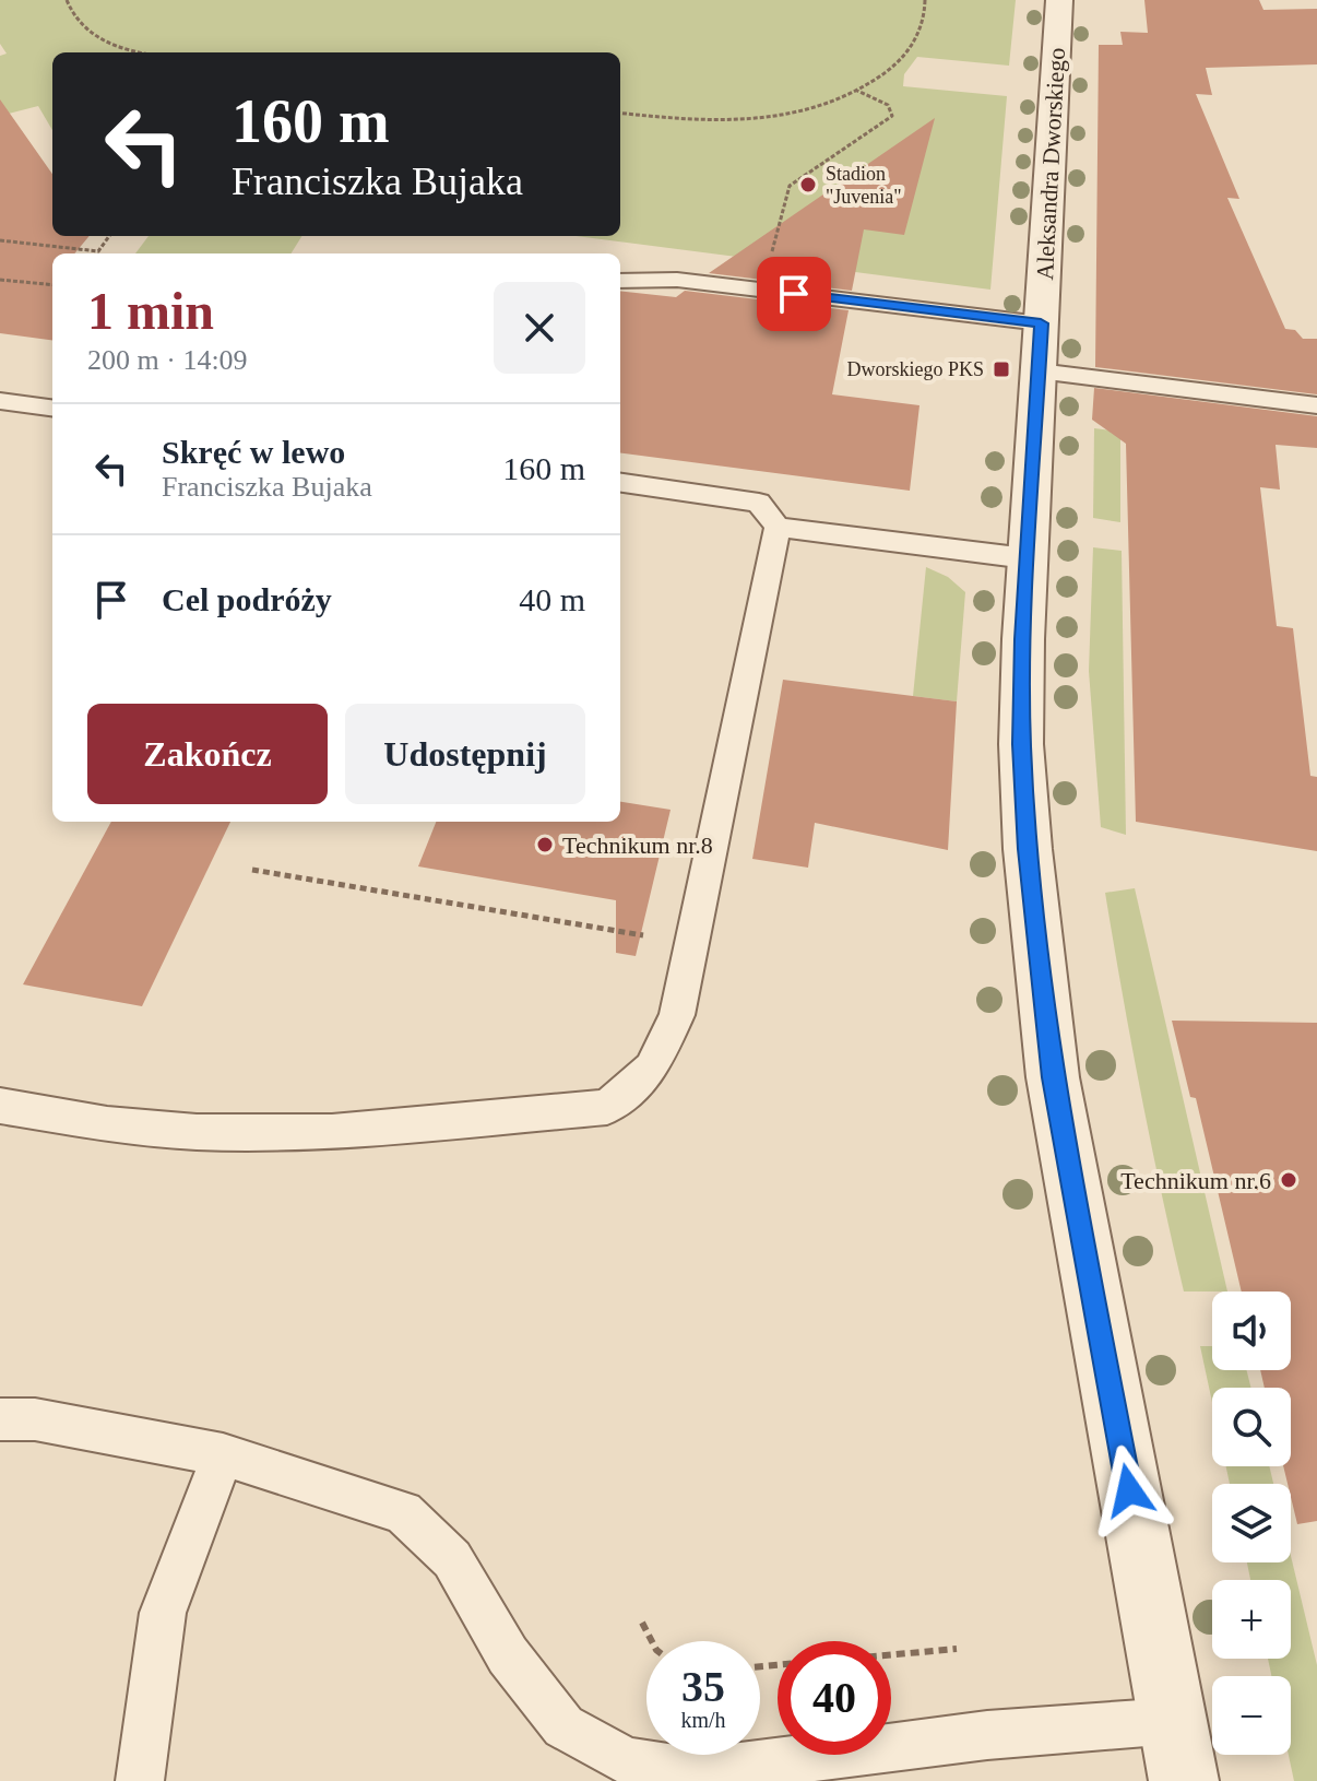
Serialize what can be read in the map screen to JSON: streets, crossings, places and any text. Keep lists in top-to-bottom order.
{
  "streets": {
    "street": ["Aleksandra Dworskiego"]
  },
  "places": {
    "other": ["Stadion \"Juvenia\"", "Technikum nr.8", "Technikum nr.6"],
    "transit": ["Dworskiego PKS"]
  },
  "page": {
    "turn": ["160 m", "Franciszka Bujaka"],
    "heading": ["1 min", "200 m · 14:09"],
    "list": [
      {
        "name": "Skręć w lewo",
        "note": "Franciszka Bujaka",
        "value": "160 m"
      },
      {
        "name": "Cel podróży",
        "value": "40 m"
      }
    ],
    "buttons": ["Zakończ", "Udostępnij"],
    "map_buttons": ["+", "−"],
    "speed": "35 km/h",
    "limit": "40"
  }
}
